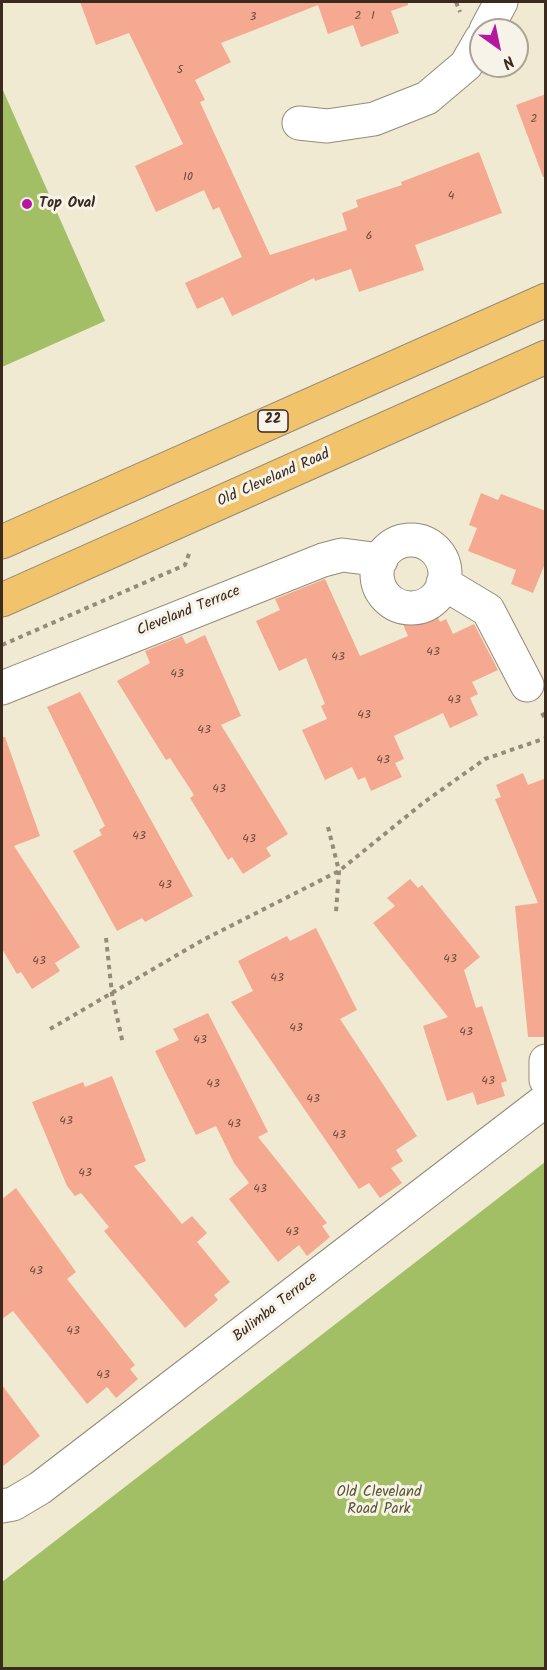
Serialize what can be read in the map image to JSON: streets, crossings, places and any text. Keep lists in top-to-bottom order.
{
  "streets": {
    "highway": ["22", "Old Cleveland Road"],
    "street": ["Cleveland Terrace", "Bulimba Terrace"]
  },
  "parks": ["Old Cleveland Road Park"],
  "places": ["Top Oval"],
  "house_numbers": [
    "2",
    "1",
    "3",
    "5",
    "2",
    "10",
    "4",
    "6",
    "43",
    "43",
    "43",
    "43",
    "43",
    "43",
    "43",
    "43",
    "43",
    "43",
    "43",
    "43",
    "43",
    "43",
    "43",
    "43",
    "43",
    "43",
    "43",
    "43",
    "43",
    "43",
    "43",
    "43",
    "43",
    "43",
    "43",
    "43",
    "43"
  ],
  "north": "bottom right"
}
